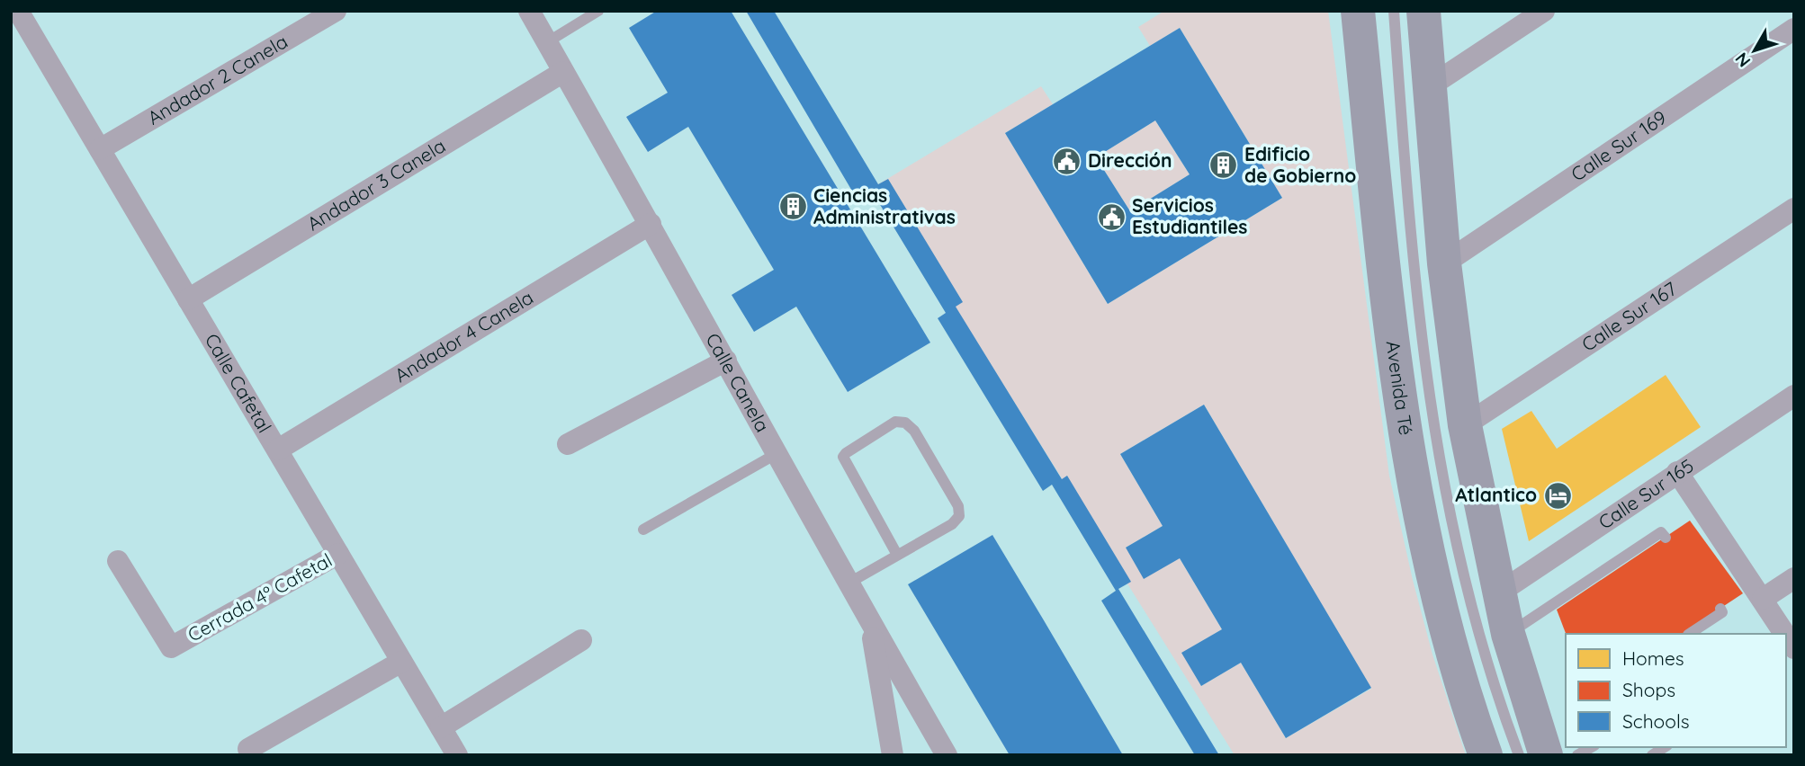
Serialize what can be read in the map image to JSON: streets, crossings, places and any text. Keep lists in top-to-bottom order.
{
  "streets": {
    "main road": ["Avenida Té"],
    "street": [
      "Andador 2 Canela",
      "Calle Sur 169",
      "Andador 3 Canela",
      "Calle Sur 167",
      "Andador 4 Canela",
      "Calle Cafetal",
      "Calle Canela",
      "Calle Sur 165",
      "Cerrada 4º Cafetal"
    ]
  },
  "crossings": [
    ["Andador 2 Canela", "Calle Cafetal"],
    ["Andador 3 Canela", "Calle Cafetal"],
    ["Andador 3 Canela", "Calle Canela"],
    ["Andador 4 Canela", "Calle Cafetal"],
    ["Andador 4 Canela", "Calle Canela"],
    ["Calle Cafetal", "Cerrada 4º Cafetal"]
  ],
  "places": {
    "public building": ["Dirección", "Servicios Estudiantiles"],
    "building": ["Edificio de Gobierno", "Ciencias Administrativas"],
    "hotel": ["Atlantico"]
  },
  "legend": ["Homes", "Shops", "Schools"],
  "north": "bottom left"
}
